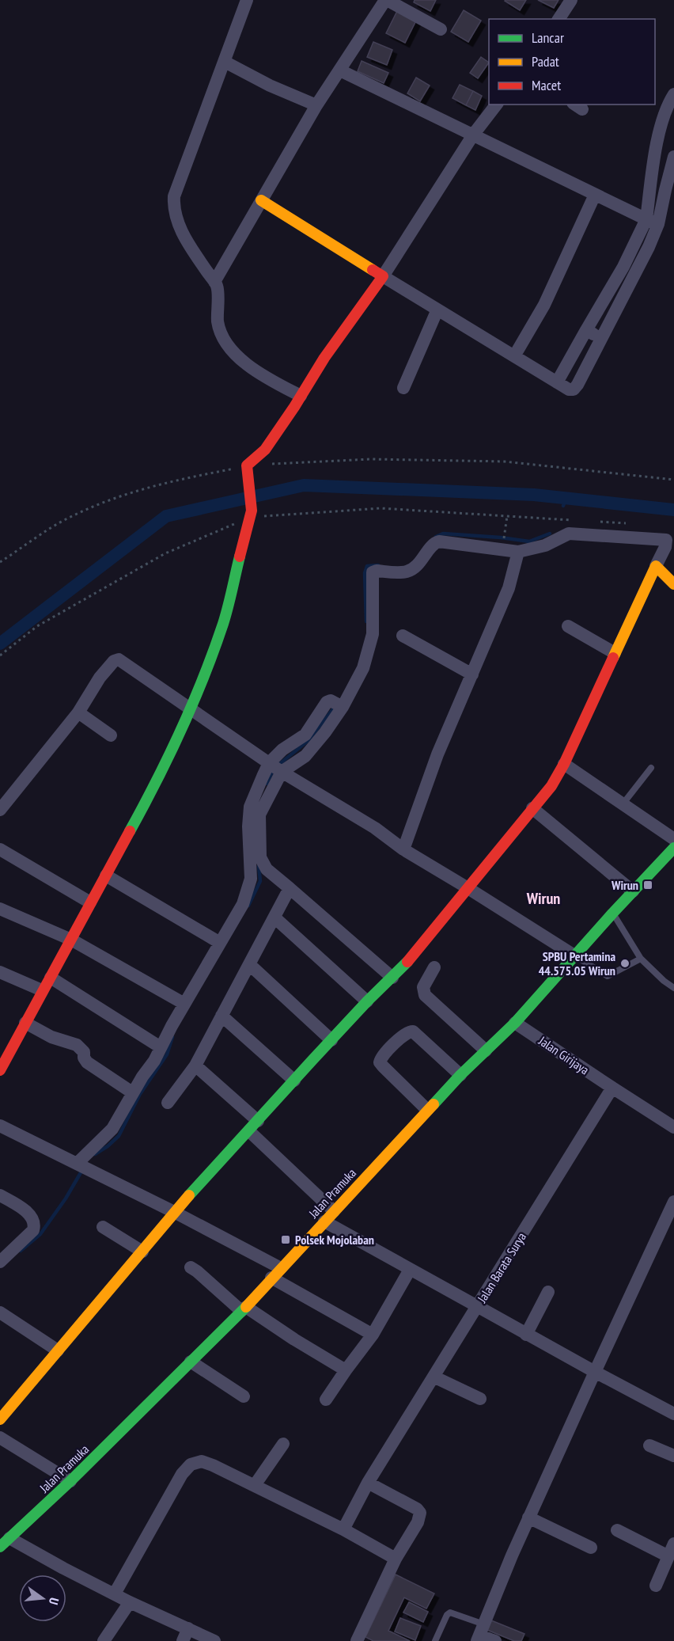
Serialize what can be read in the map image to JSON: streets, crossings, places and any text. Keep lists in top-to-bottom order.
{
  "streets": {
    "street": ["Jalan Girijaya", "Jalan Pramuka", "Jalan Barata Surya"]
  },
  "crossings": [
    ["Jalan Girijaya", "Jalan Pramuka"],
    ["Jalan Girijaya", "Jalan Barata Surya"]
  ],
  "districts": ["Wirun"],
  "places": {
    "transit": ["Wirun", "Polsek Mojolaban"],
    "other": ["SPBU Pertamina 44.575.05 Wirun"]
  },
  "legend": ["Lancar", "Padat", "Macet"],
  "north": "right"
}
